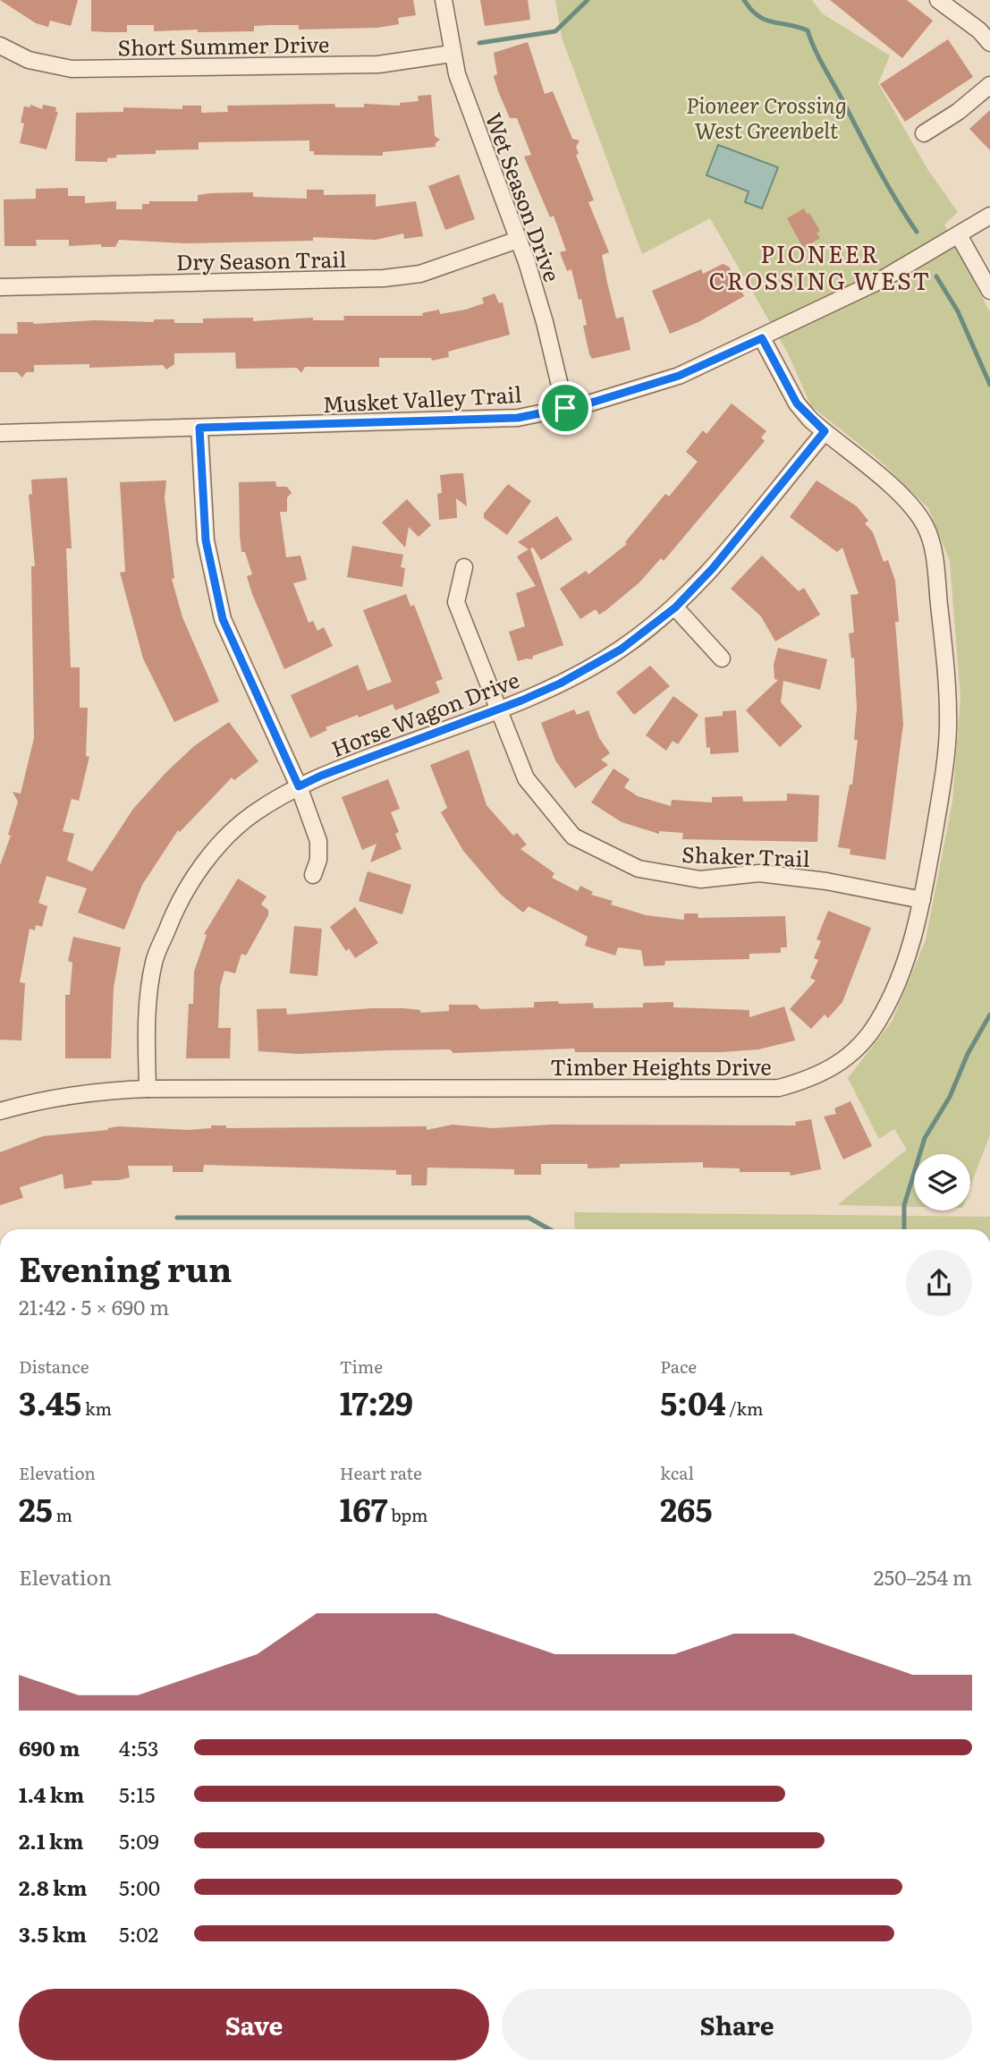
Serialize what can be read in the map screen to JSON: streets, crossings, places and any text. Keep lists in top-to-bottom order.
{
  "streets": {
    "street": [
      "Short Summer Drive",
      "Wet Season Drive",
      "Dry Season Trail",
      "Musket Valley Trail",
      "Horse Wagon Drive",
      "Shaker Trail",
      "Timber Heights Drive"
    ]
  },
  "crossings": [
    ["Short Summer Drive", "Wet Season Drive"],
    ["Wet Season Drive", "Dry Season Trail"],
    ["Wet Season Drive", "Musket Valley Trail"],
    ["Musket Valley Trail", "Timber Heights Drive"],
    ["Horse Wagon Drive", "Shaker Trail"],
    ["Horse Wagon Drive", "Timber Heights Drive"],
    ["Shaker Trail", "Timber Heights Drive"]
  ],
  "districts": ["PIONEER CROSSING WEST"],
  "parks": ["Pioneer Crossing West Greenbelt"],
  "page": {
    "heading": ["Evening run", "21:42 · 5 × 690 m"],
    "stats": [
      ["Distance", "3.45 km"],
      ["Time", "17:29"],
      ["Pace", "5:04 /km"],
      ["Elevation", "25 m"],
      ["Heart rate", "167 bpm"],
      ["kcal", "265"]
    ],
    "chart": ["Elevation", "250–254 m"],
    "list": [
      {
        "name": "690 m",
        "note": "4:53"
      },
      {
        "name": "1.4 km",
        "note": "5:15"
      },
      {
        "name": "2.1 km",
        "note": "5:09"
      },
      {
        "name": "2.8 km",
        "note": "5:00"
      },
      {
        "name": "3.5 km",
        "note": "5:02"
      }
    ],
    "buttons": ["Save", "Share"]
  }
}
